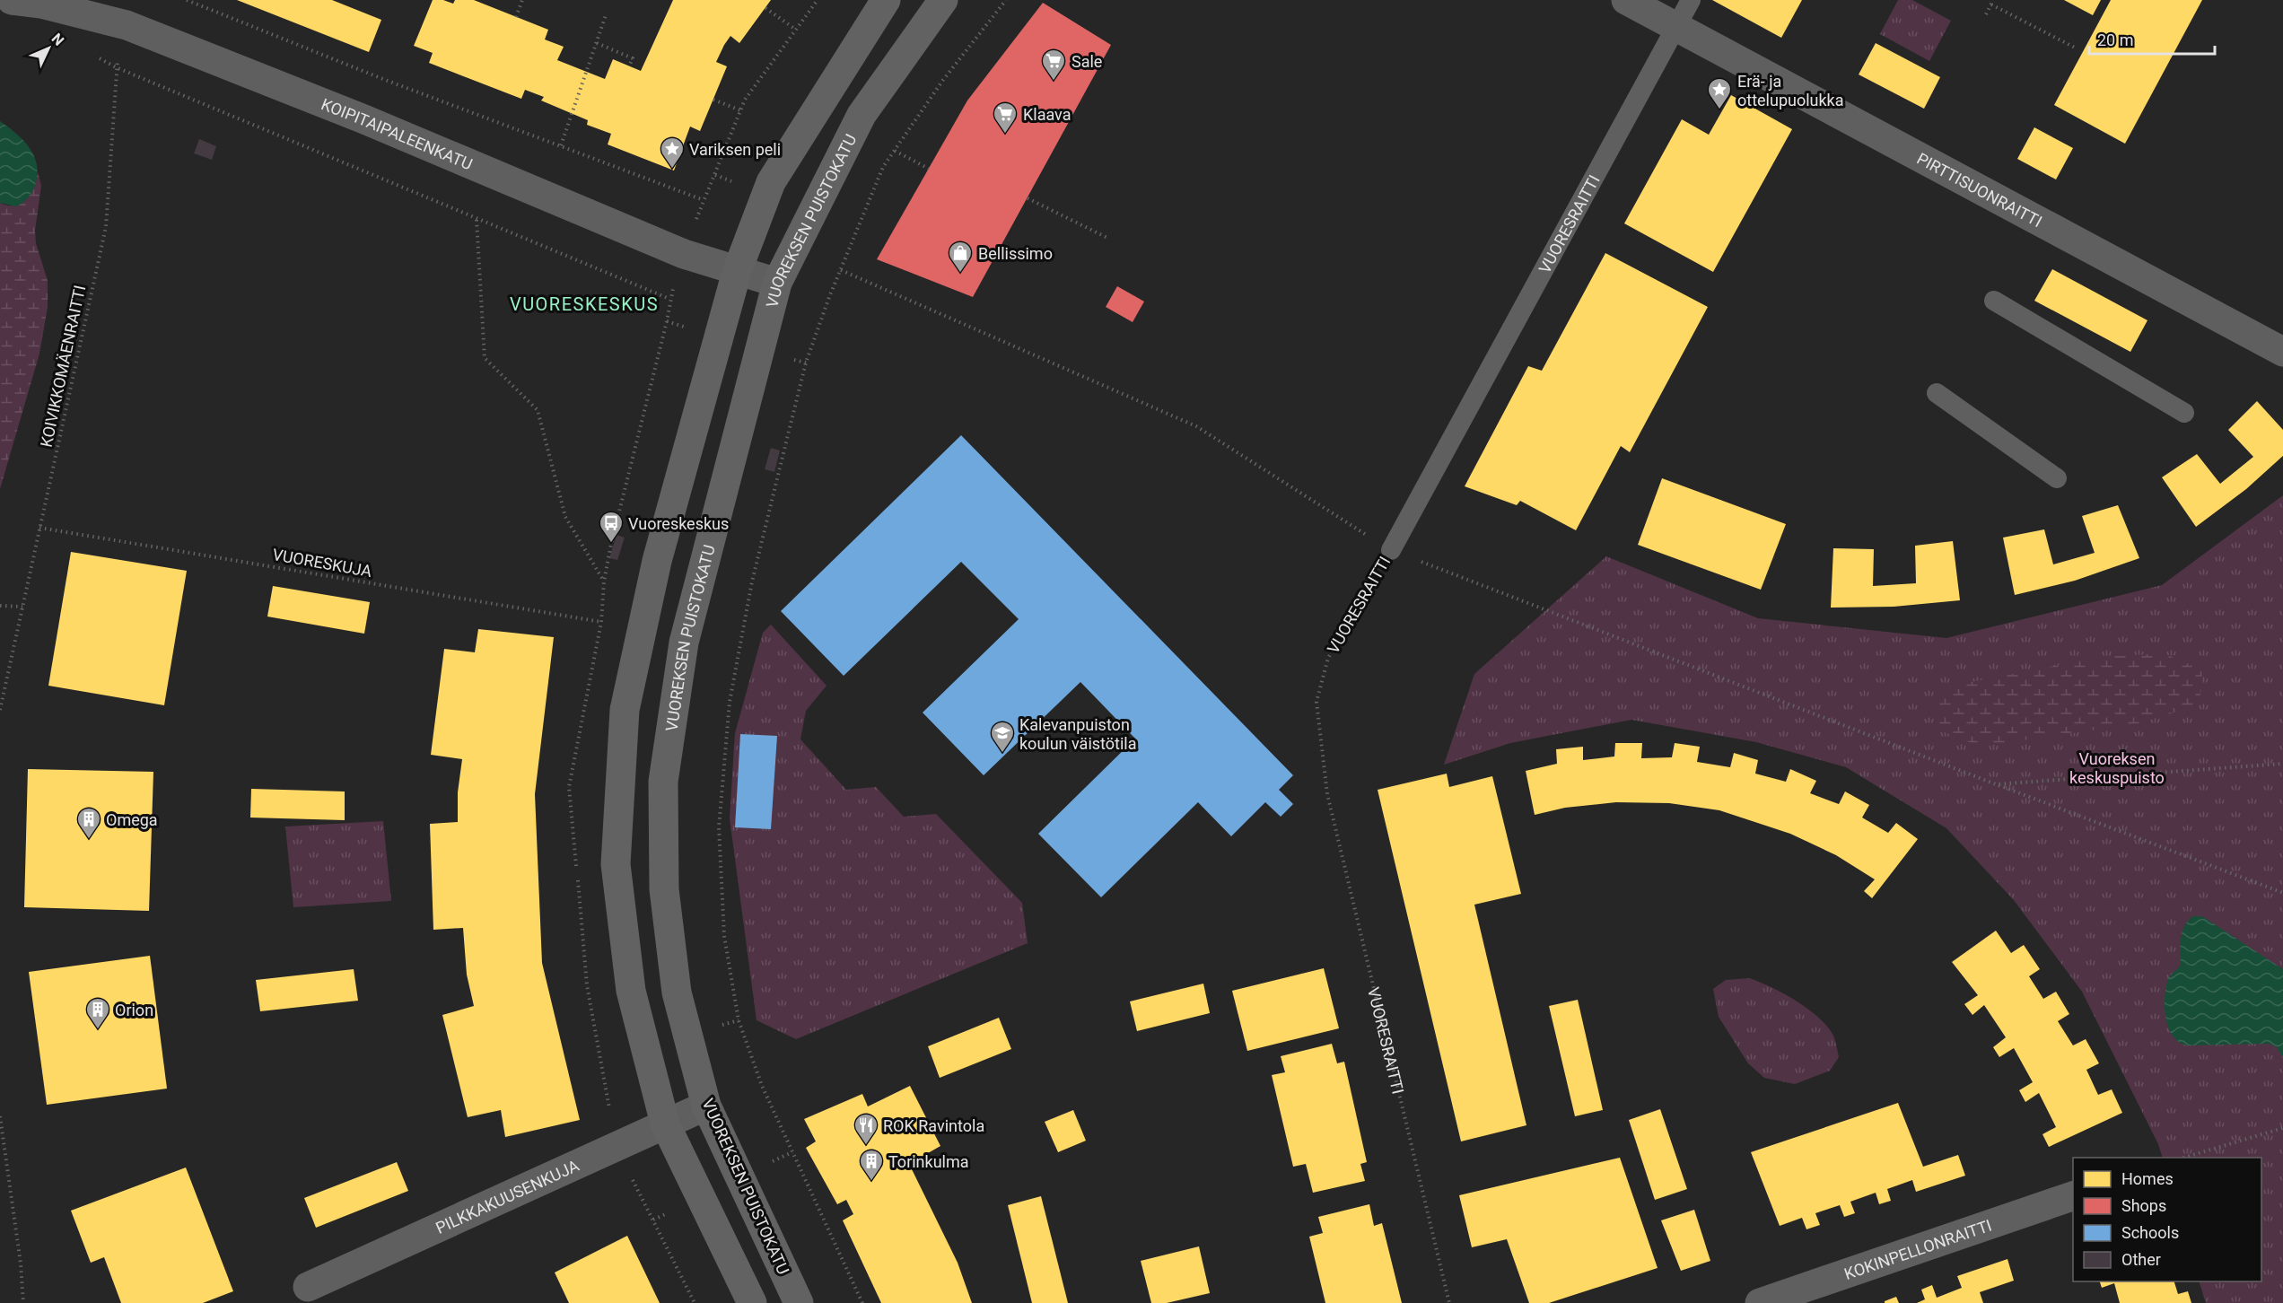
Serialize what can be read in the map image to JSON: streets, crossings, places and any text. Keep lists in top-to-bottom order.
{
  "streets": {
    "main road": ["VUOREKSEN PUISTOKATU"],
    "street": [
      "KOIPITAIPALEENKATU",
      "PIRTTISUONRAITTI",
      "PILKKAKUUSENKUJA",
      "KOKINPELLONRAITTI"
    ],
    "lane": ["VUORESRAITTI"],
    "path": ["KOIVIKKOMÄENRAITTI", "VUORESKUJA"]
  },
  "crossings": [
    ["KOIPITAIPALEENKATU", "VUOREKSEN PUISTOKATU"],
    ["KOIPITAIPALEENKATU", "KOIVIKKOMÄENRAITTI"],
    ["PIRTTISUONRAITTI", "VUORESRAITTI"],
    ["VUOREKSEN PUISTOKATU", "PILKKAKUUSENKUJA"],
    ["KOIVIKKOMÄENRAITTI", "VUORESKUJA"]
  ],
  "districts": ["VUORESKESKUS"],
  "parks": ["Vuoreksen keskuspuisto"],
  "places": {
    "supermarket": ["Sale", "Klaava"],
    "place": ["Erä- ja ottelupuolukka", "Variksen peli"],
    "shop": ["Bellissimo"],
    "bus stop": ["Vuoreskeskus"],
    "school or university": ["Kalevanpuiston koulun väistötila"],
    "building": ["Omega", "Orion", "Torinkulma"],
    "restaurant": ["ROK Ravintola"]
  },
  "legend": [
    "Homes",
    "Shops",
    "Schools",
    "Other"
  ],
  "scale_bar": "20 m",
  "north": "top right"
}
